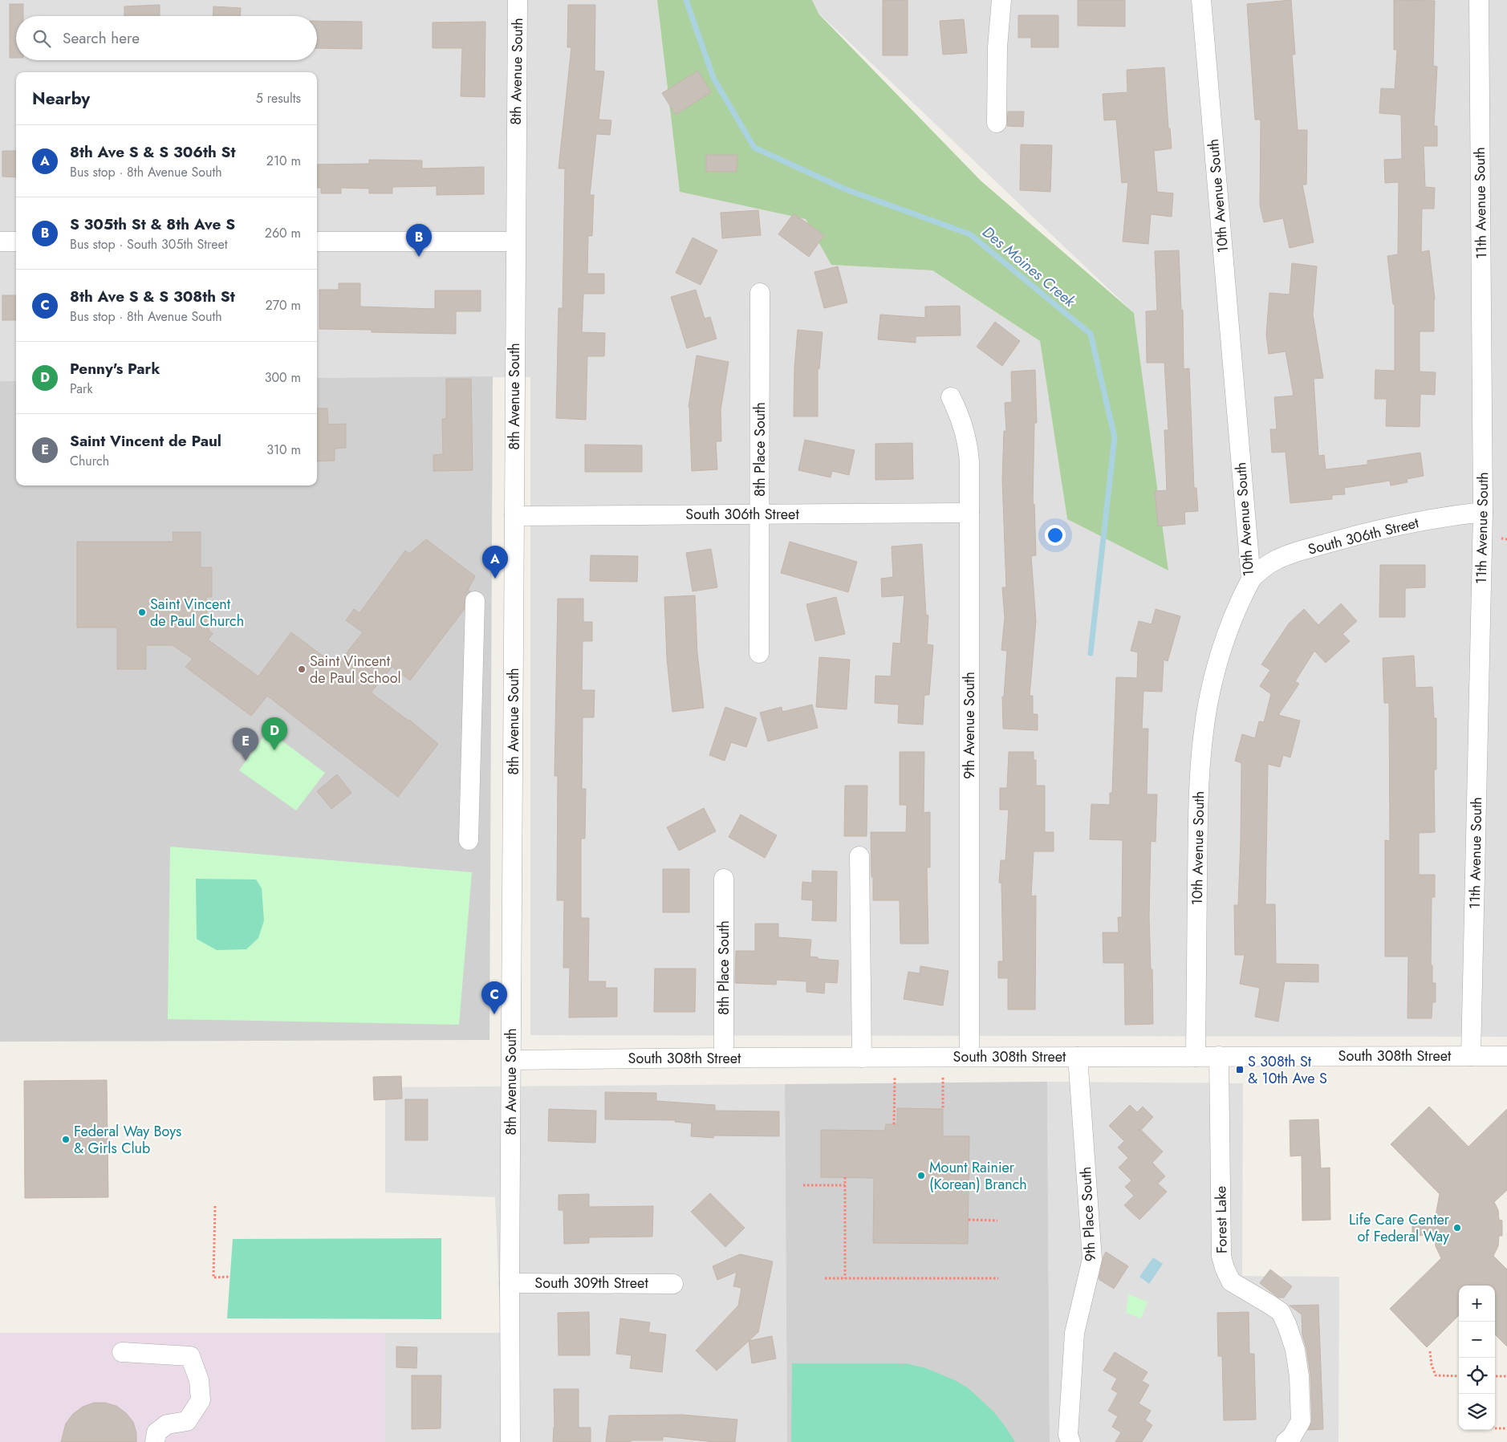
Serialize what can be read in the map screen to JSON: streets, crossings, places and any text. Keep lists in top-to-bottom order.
{
  "streets": {
    "street": [
      "8th Avenue South",
      "10th Avenue South",
      "11th Avenue South",
      "8th Place South",
      "South 306th Street",
      "9th Avenue South",
      "South 308th Street",
      "9th Place South",
      "Forest Lake",
      "South 309th Street"
    ]
  },
  "crossings": [
    ["8th Avenue South", "South 306th Street"],
    ["8th Avenue South", "South 308th Street"],
    ["8th Avenue South", "South 309th Street"],
    ["10th Avenue South", "South 306th Street"],
    ["10th Avenue South", "South 308th Street"],
    ["11th Avenue South", "South 306th Street"],
    ["11th Avenue South", "South 308th Street"],
    ["8th Place South", "South 306th Street"],
    ["8th Place South", "South 308th Street"],
    ["South 306th Street", "9th Avenue South"],
    ["9th Avenue South", "South 308th Street"],
    ["South 308th Street", "9th Place South"],
    ["South 308th Street", "Forest Lake"]
  ],
  "water": ["Des Moines Creek"],
  "places": {
    "other": [
      "Saint Vincent de Paul Church",
      "Saint Vincent de Paul School",
      "Federal Way Boys & Girls Club",
      "Mount Rainier (Korean) Branch",
      "Life Care Center of Federal Way"
    ],
    "transit": ["S 308th St & 10th Ave S"]
  },
  "page": {
    "search": "Search here",
    "heading": ["Nearby", "5 results"],
    "list": [
      {
        "mark": "A",
        "name": "8th Ave S & S 306th St",
        "note": "Bus stop · 8th Avenue South",
        "value": "210 m"
      },
      {
        "mark": "B",
        "name": "S 305th St & 8th Ave S",
        "note": "Bus stop · South 305th Street",
        "value": "260 m"
      },
      {
        "mark": "C",
        "name": "8th Ave S & S 308th St",
        "note": "Bus stop · 8th Avenue South",
        "value": "270 m"
      },
      {
        "mark": "D",
        "name": "Penny's Park",
        "note": "Park",
        "value": "300 m"
      },
      {
        "mark": "E",
        "name": "Saint Vincent de Paul",
        "note": "Church",
        "value": "310 m"
      }
    ],
    "pins": [
      "B",
      "A",
      "D",
      "E",
      "C"
    ],
    "map_buttons": ["+", "−"]
  }
}
